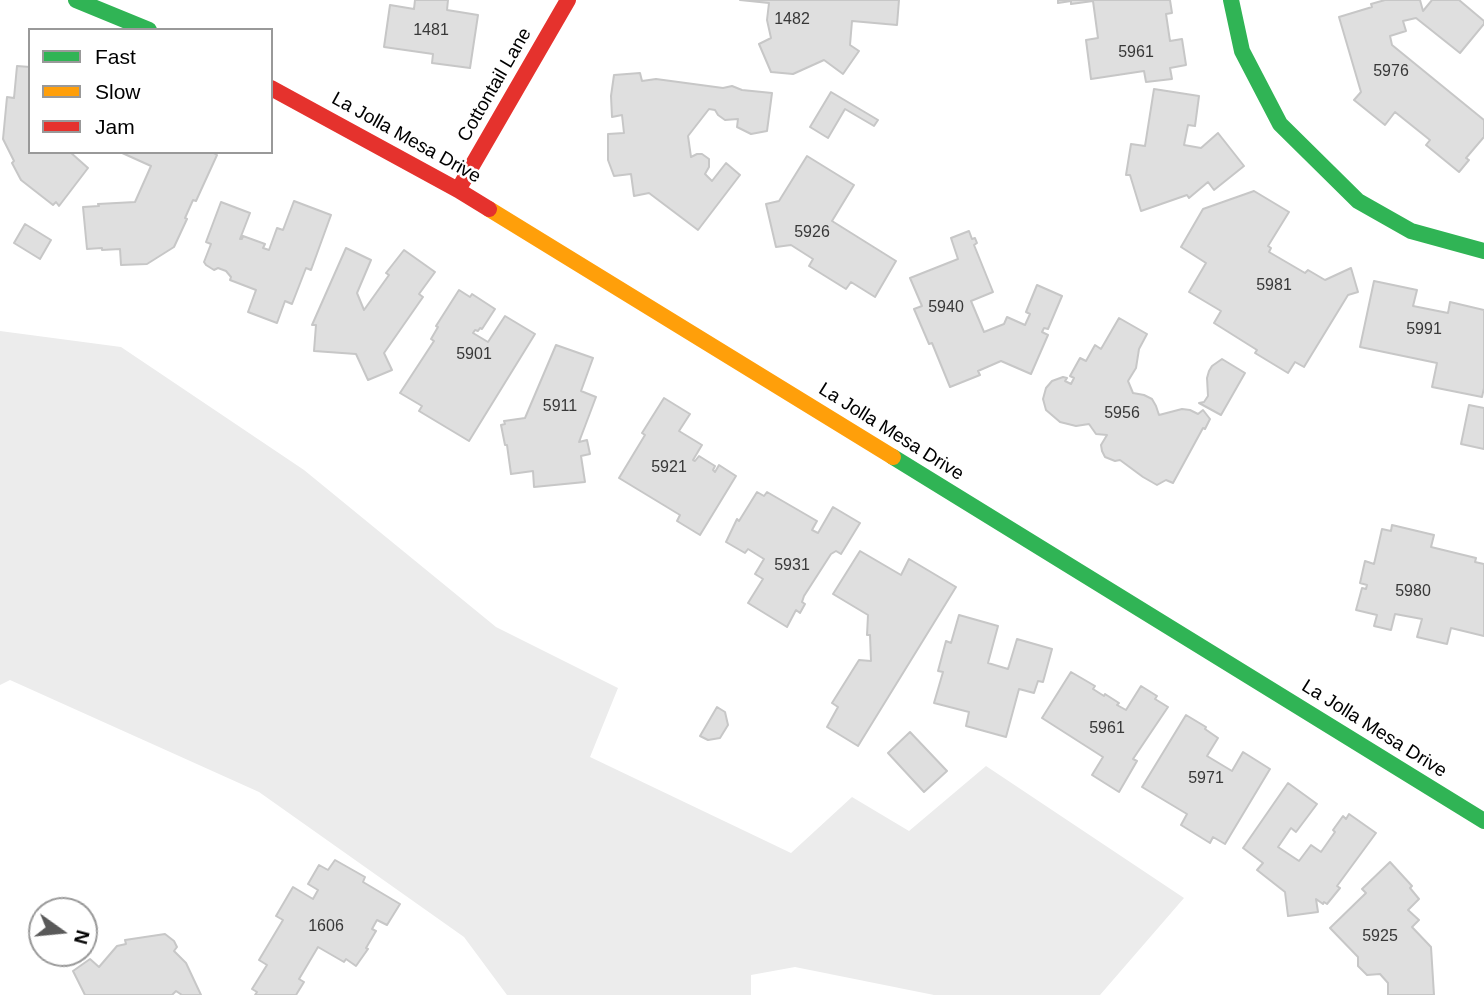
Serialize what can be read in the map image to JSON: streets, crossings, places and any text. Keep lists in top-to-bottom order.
{
  "streets": {
    "street": ["Cottontail Lane", "La Jolla Mesa Drive"]
  },
  "crossings": [
    ["Cottontail Lane", "La Jolla Mesa Drive"]
  ],
  "house_numbers": [
    "1482",
    "1481",
    "5961",
    "5976",
    "5926",
    "5981",
    "5940",
    "5991",
    "5901",
    "5911",
    "5956",
    "5921",
    "5931",
    "5980",
    "5961",
    "5971",
    "1606",
    "5925"
  ],
  "legend": ["Fast", "Slow", "Jam"],
  "north": "right"
}
